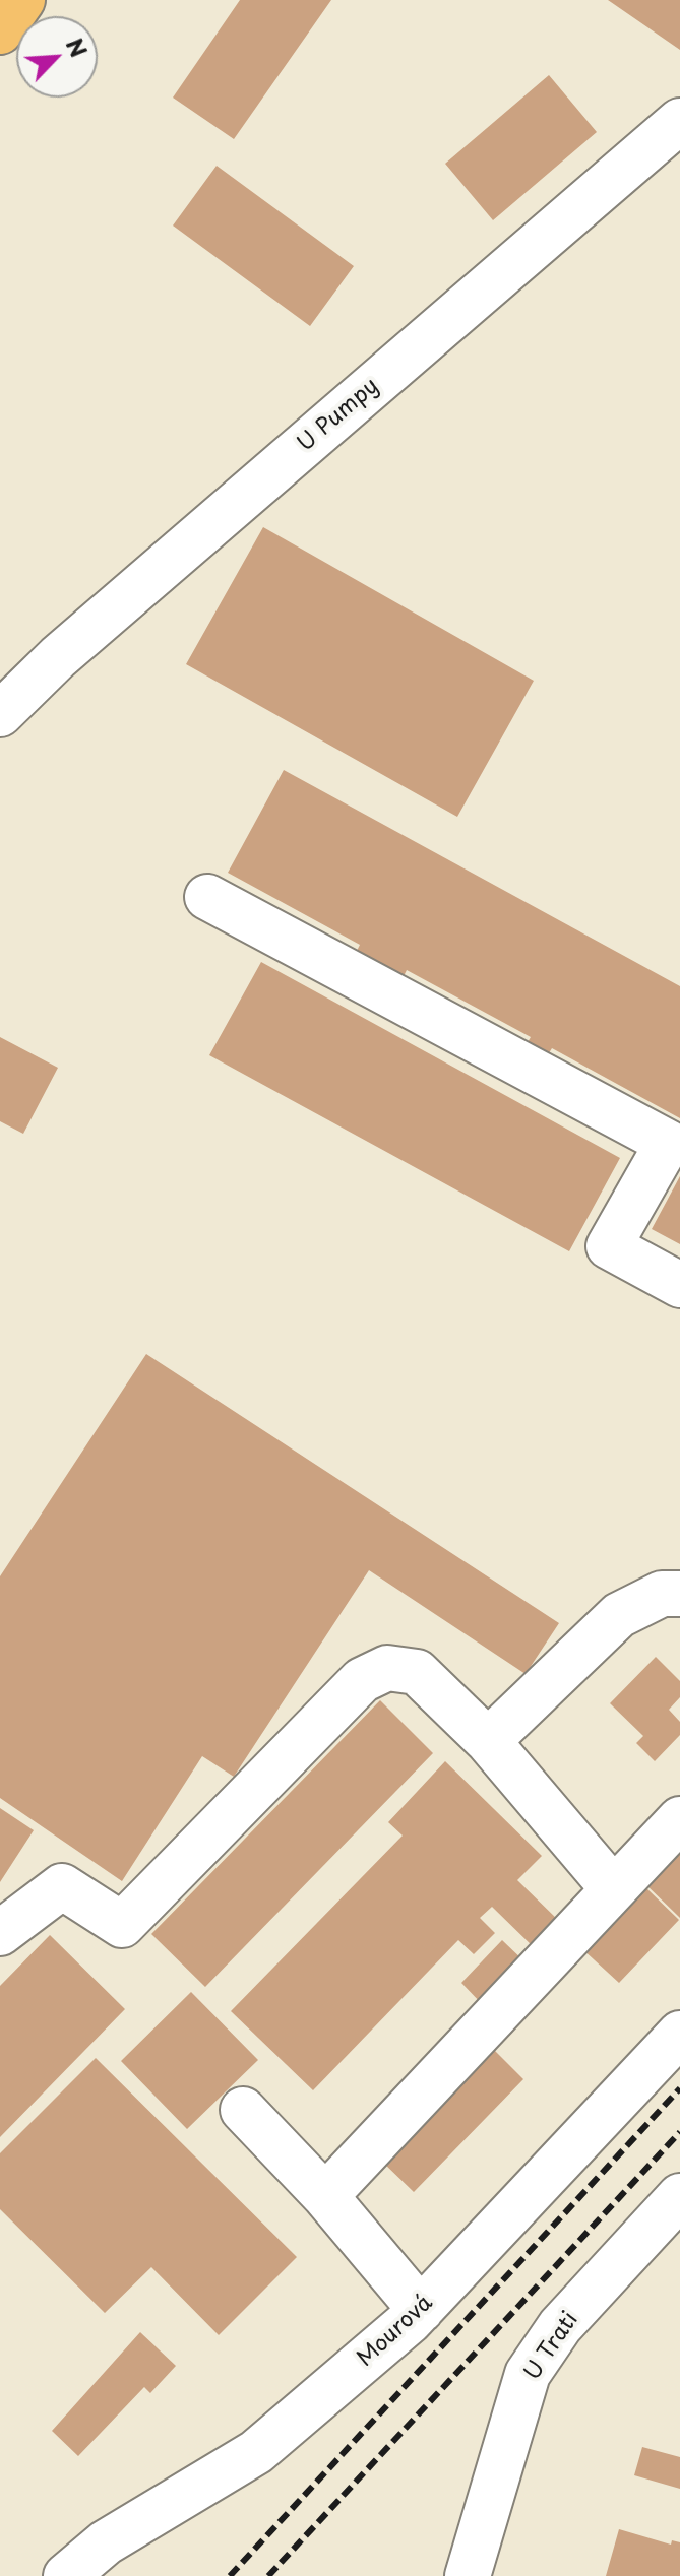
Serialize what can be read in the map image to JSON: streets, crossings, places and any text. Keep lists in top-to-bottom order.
{
  "streets": {
    "street": ["U Pumpy", "Mourová", "U Trati"]
  },
  "north": "top right"
}
